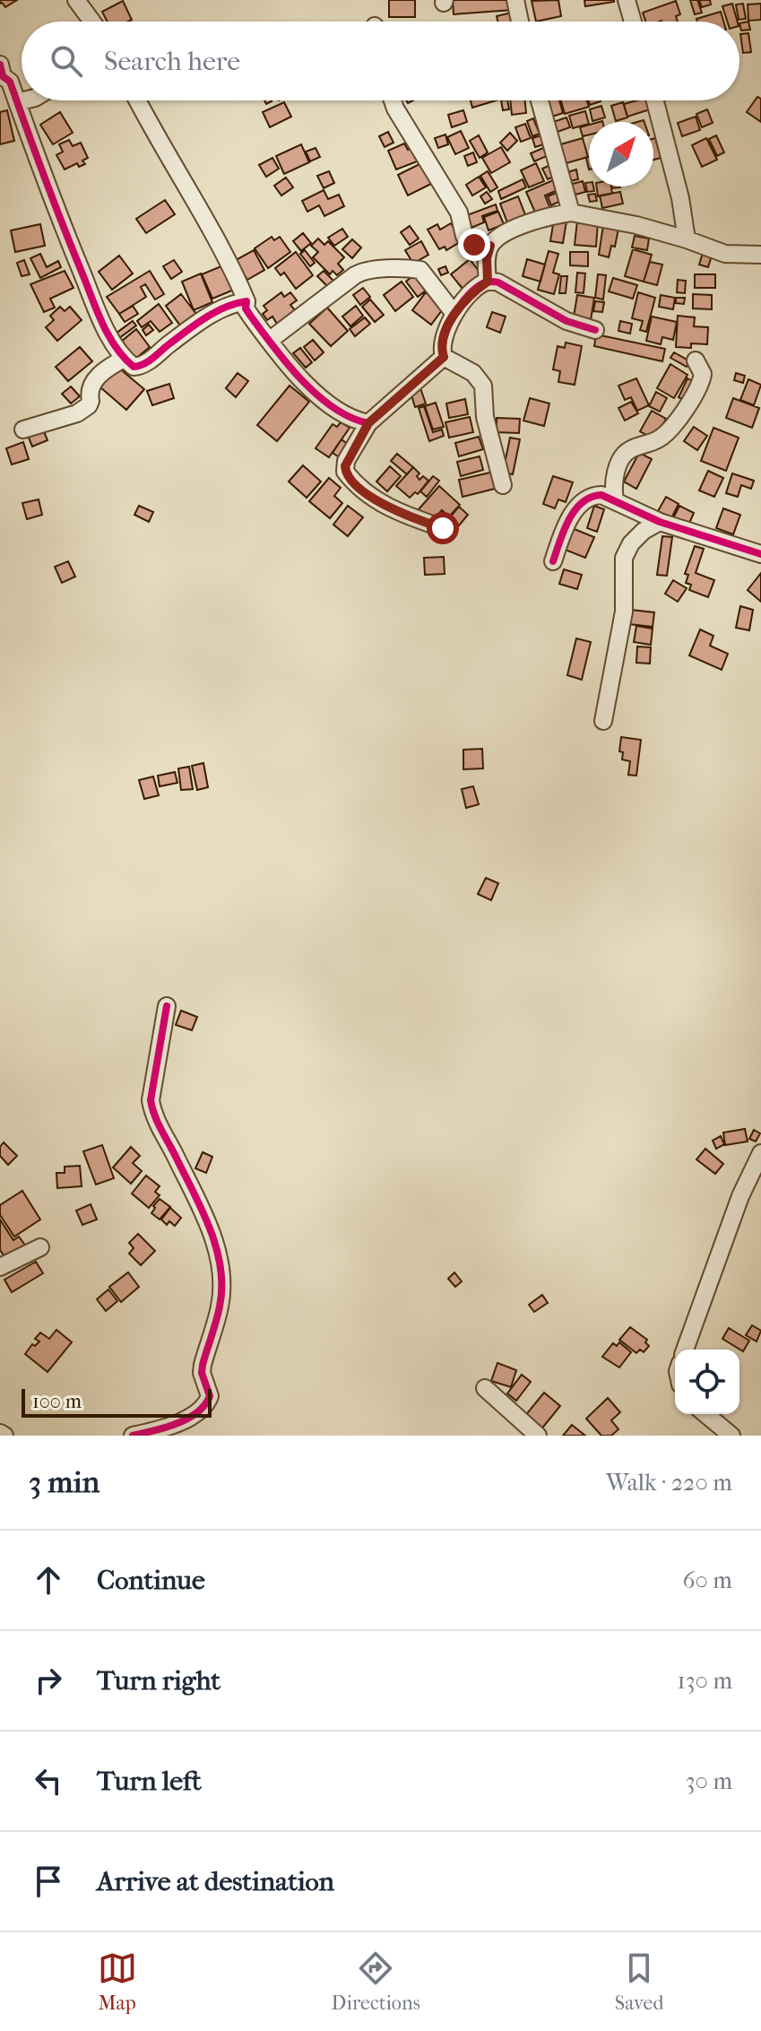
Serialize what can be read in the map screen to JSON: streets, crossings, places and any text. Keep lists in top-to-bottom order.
{
  "scale_bar": "100 m",
  "north": "top right",
  "page": {
    "search": "Search here",
    "scale": "100 m",
    "heading": ["3 min", "Walk · 220 m"],
    "list": [
      ["Continue", "60 m"],
      ["Turn right", "130 m"],
      ["Turn left", "30 m"],
      "Arrive at destination"
    ],
    "nav": ["Map", "Directions", "Saved"]
  }
}
